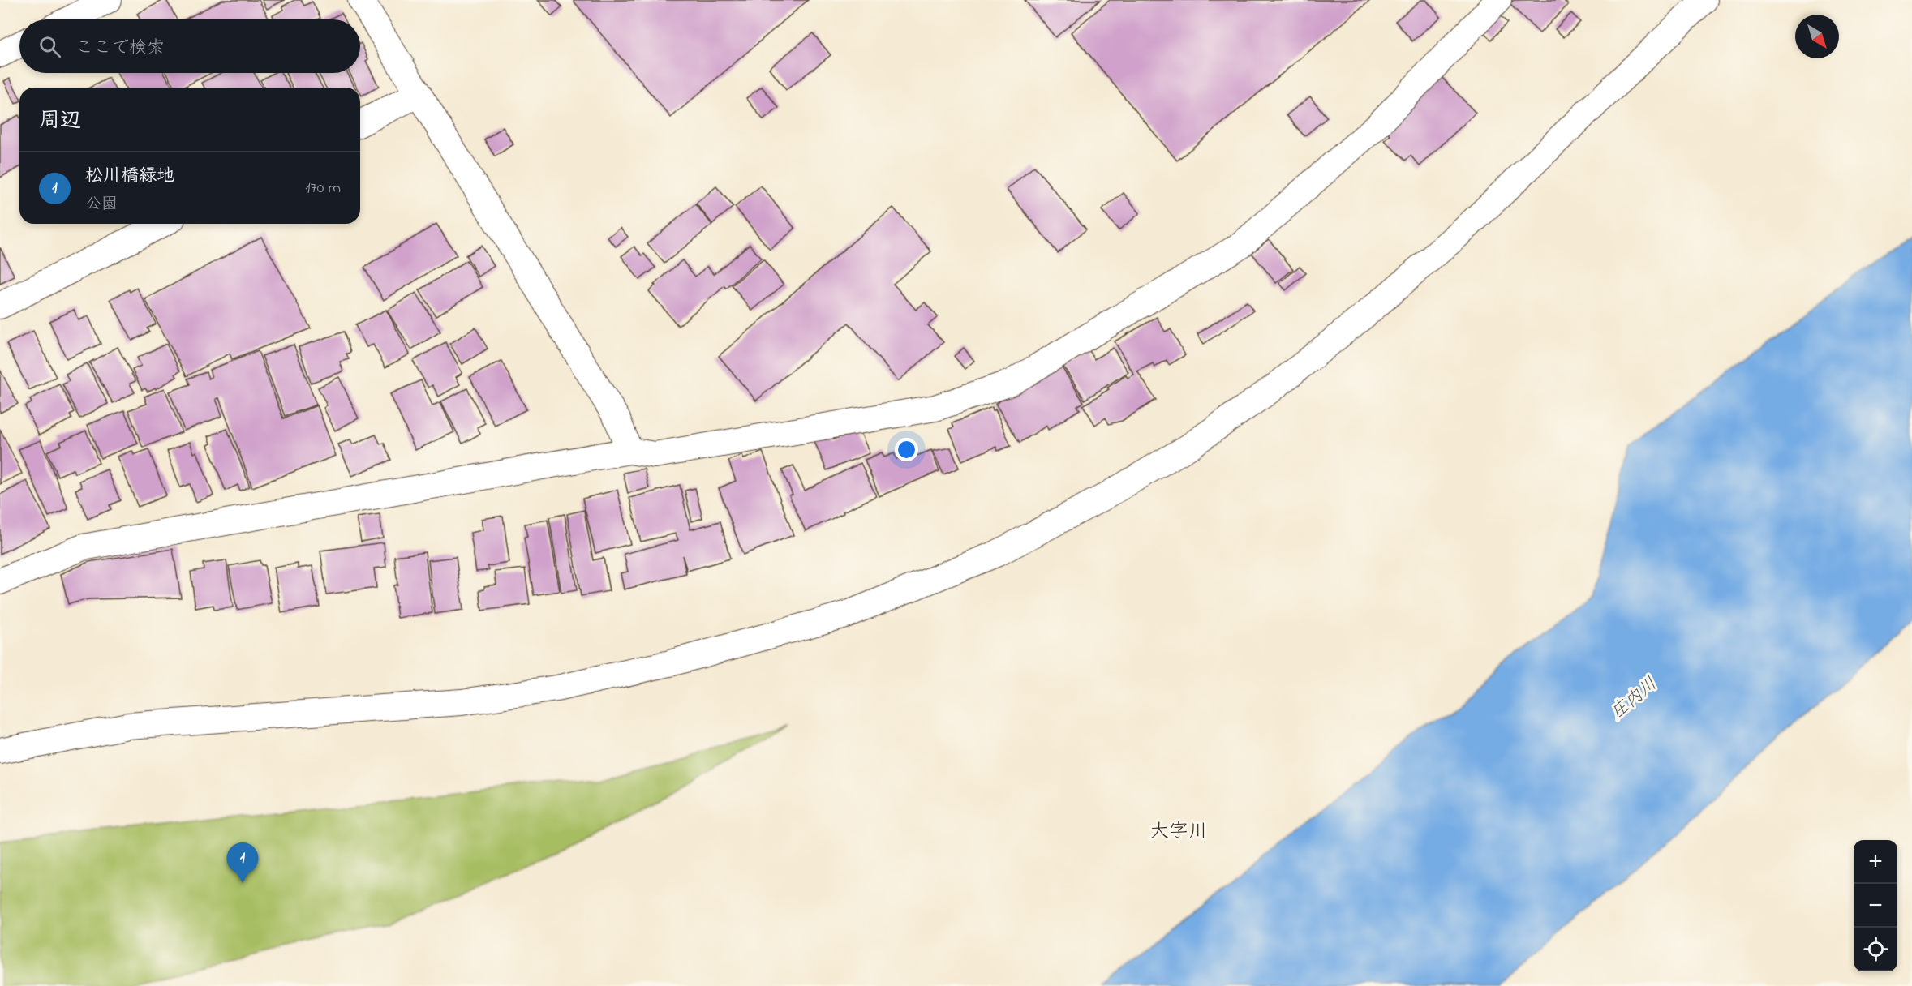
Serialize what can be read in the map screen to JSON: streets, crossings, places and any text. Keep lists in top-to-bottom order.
{
  "districts": ["大字川"],
  "water": ["庄内川"],
  "north": "bottom right",
  "page": {
    "search": "ここで検索",
    "heading": "周辺",
    "list": [
      {
        "mark": "1",
        "name": "松川橋緑地",
        "note": "公園",
        "value": "170 m"
      }
    ],
    "map_buttons": ["+", "−"],
    "pins": "1"
  }
}
